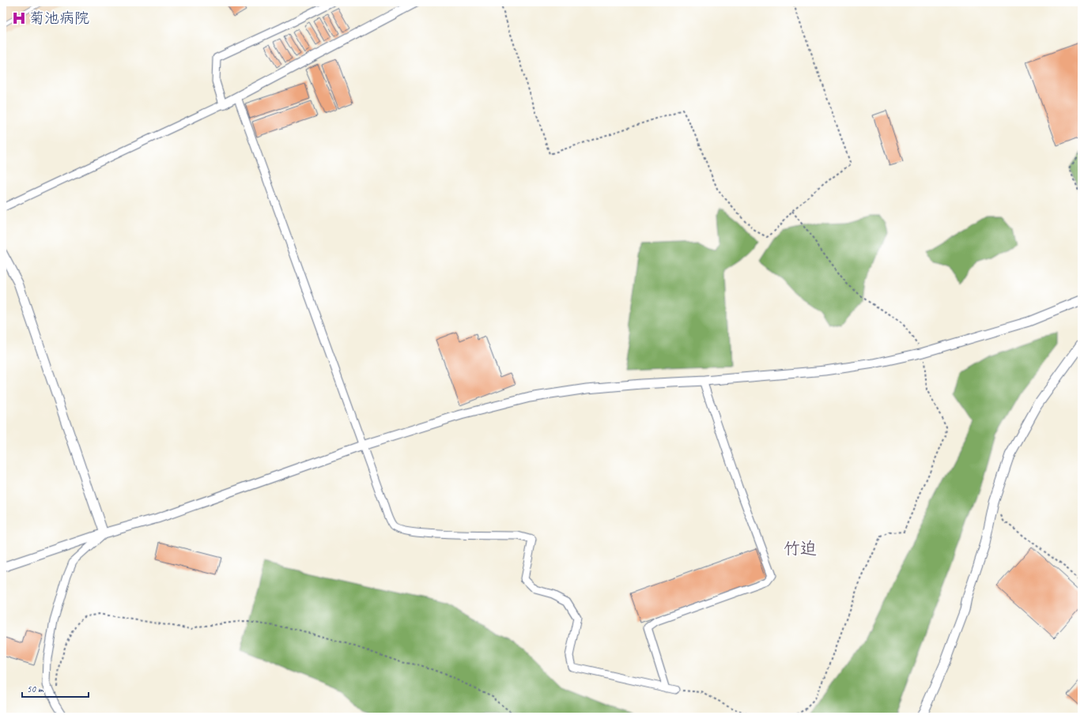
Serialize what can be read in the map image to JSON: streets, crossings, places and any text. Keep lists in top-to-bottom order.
{
  "districts": ["竹迫"],
  "places": {
    "hospital": ["菊池病院"]
  },
  "scale_bar": "50 m"
}
